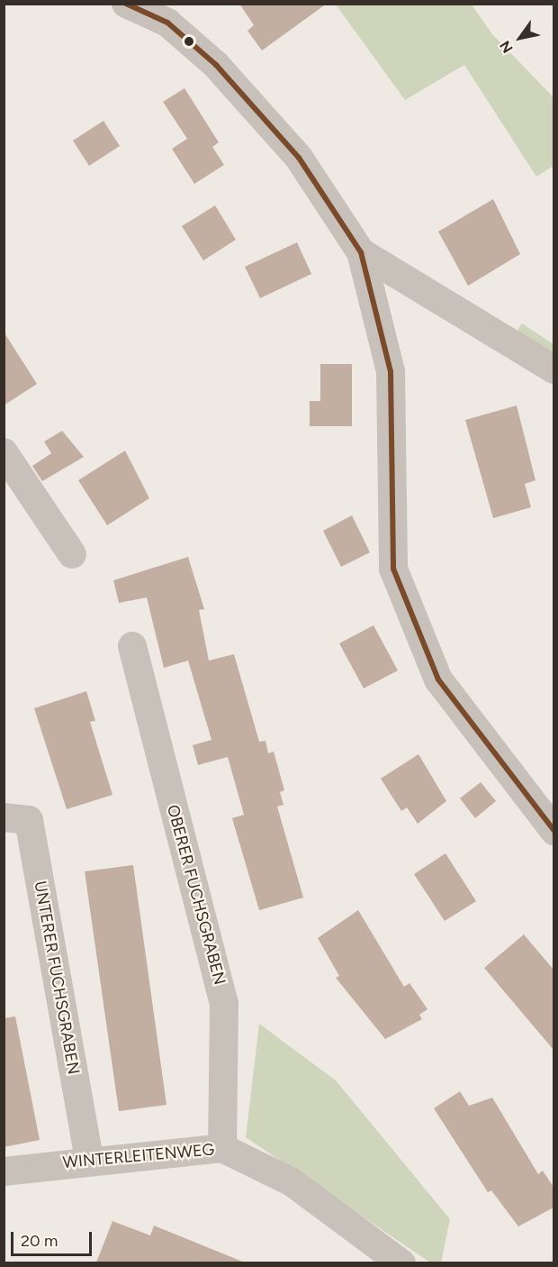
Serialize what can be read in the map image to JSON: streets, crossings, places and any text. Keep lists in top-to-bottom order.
{
  "streets": {
    "street": ["OBERER FUCHSGRABEN", "UNTERER FUCHSGRABEN", "WINTERLEITENWEG"]
  },
  "crossings": [
    ["OBERER FUCHSGRABEN", "WINTERLEITENWEG"],
    ["UNTERER FUCHSGRABEN", "WINTERLEITENWEG"]
  ],
  "scale_bar": "20 m",
  "north": "bottom left"
}
